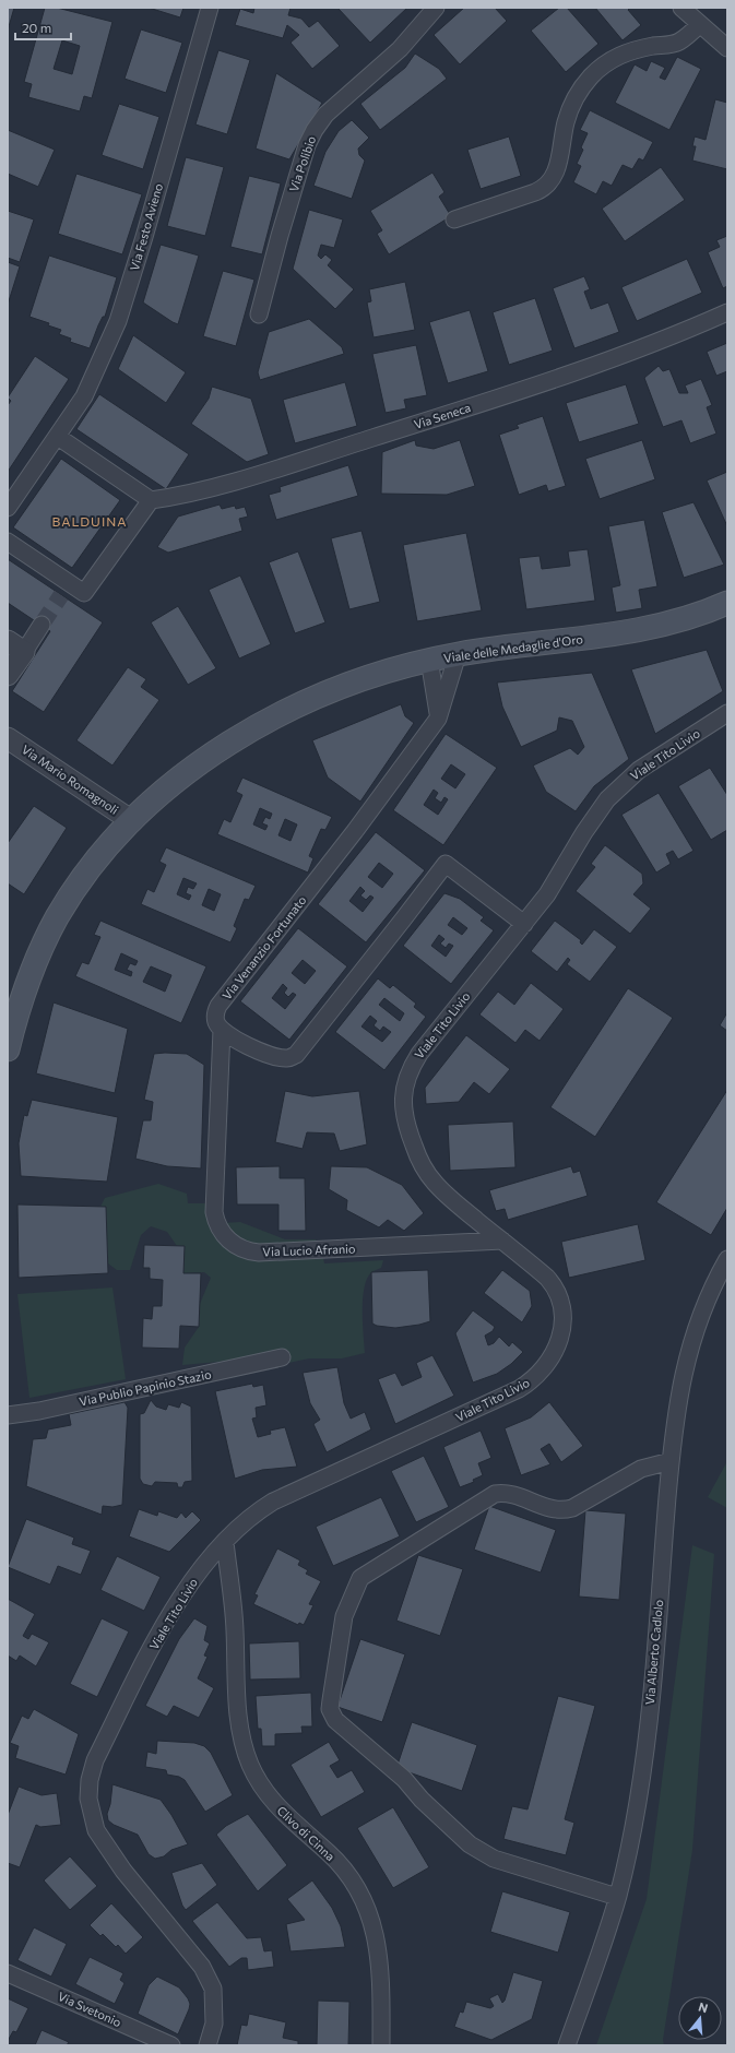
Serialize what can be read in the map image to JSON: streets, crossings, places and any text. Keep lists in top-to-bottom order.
{
  "streets": {
    "main road": ["Viale delle Medaglie d'Oro"],
    "street": [
      "Via Polibio",
      "Via Festo Avieno",
      "Via Seneca",
      "Viale Tito Livio",
      "Via Mario Romagnoli",
      "Via Venanzio Fortunato",
      "Via Lucio Afranio",
      "Via Publio Papinio Stazio",
      "Via Alberto Cadlolo",
      "Clivo di Cinna",
      "Via Svetonio"
    ]
  },
  "crossings": [
    ["Viale delle Medaglie d'Oro", "Via Mario Romagnoli"],
    ["Viale delle Medaglie d'Oro", "Via Venanzio Fortunato"],
    ["Viale Tito Livio", "Via Lucio Afranio"],
    ["Viale Tito Livio", "Clivo di Cinna"],
    ["Via Venanzio Fortunato", "Via Lucio Afranio"]
  ],
  "districts": ["BALDUINA"],
  "scale_bar": "20 m",
  "north": "top"
}
